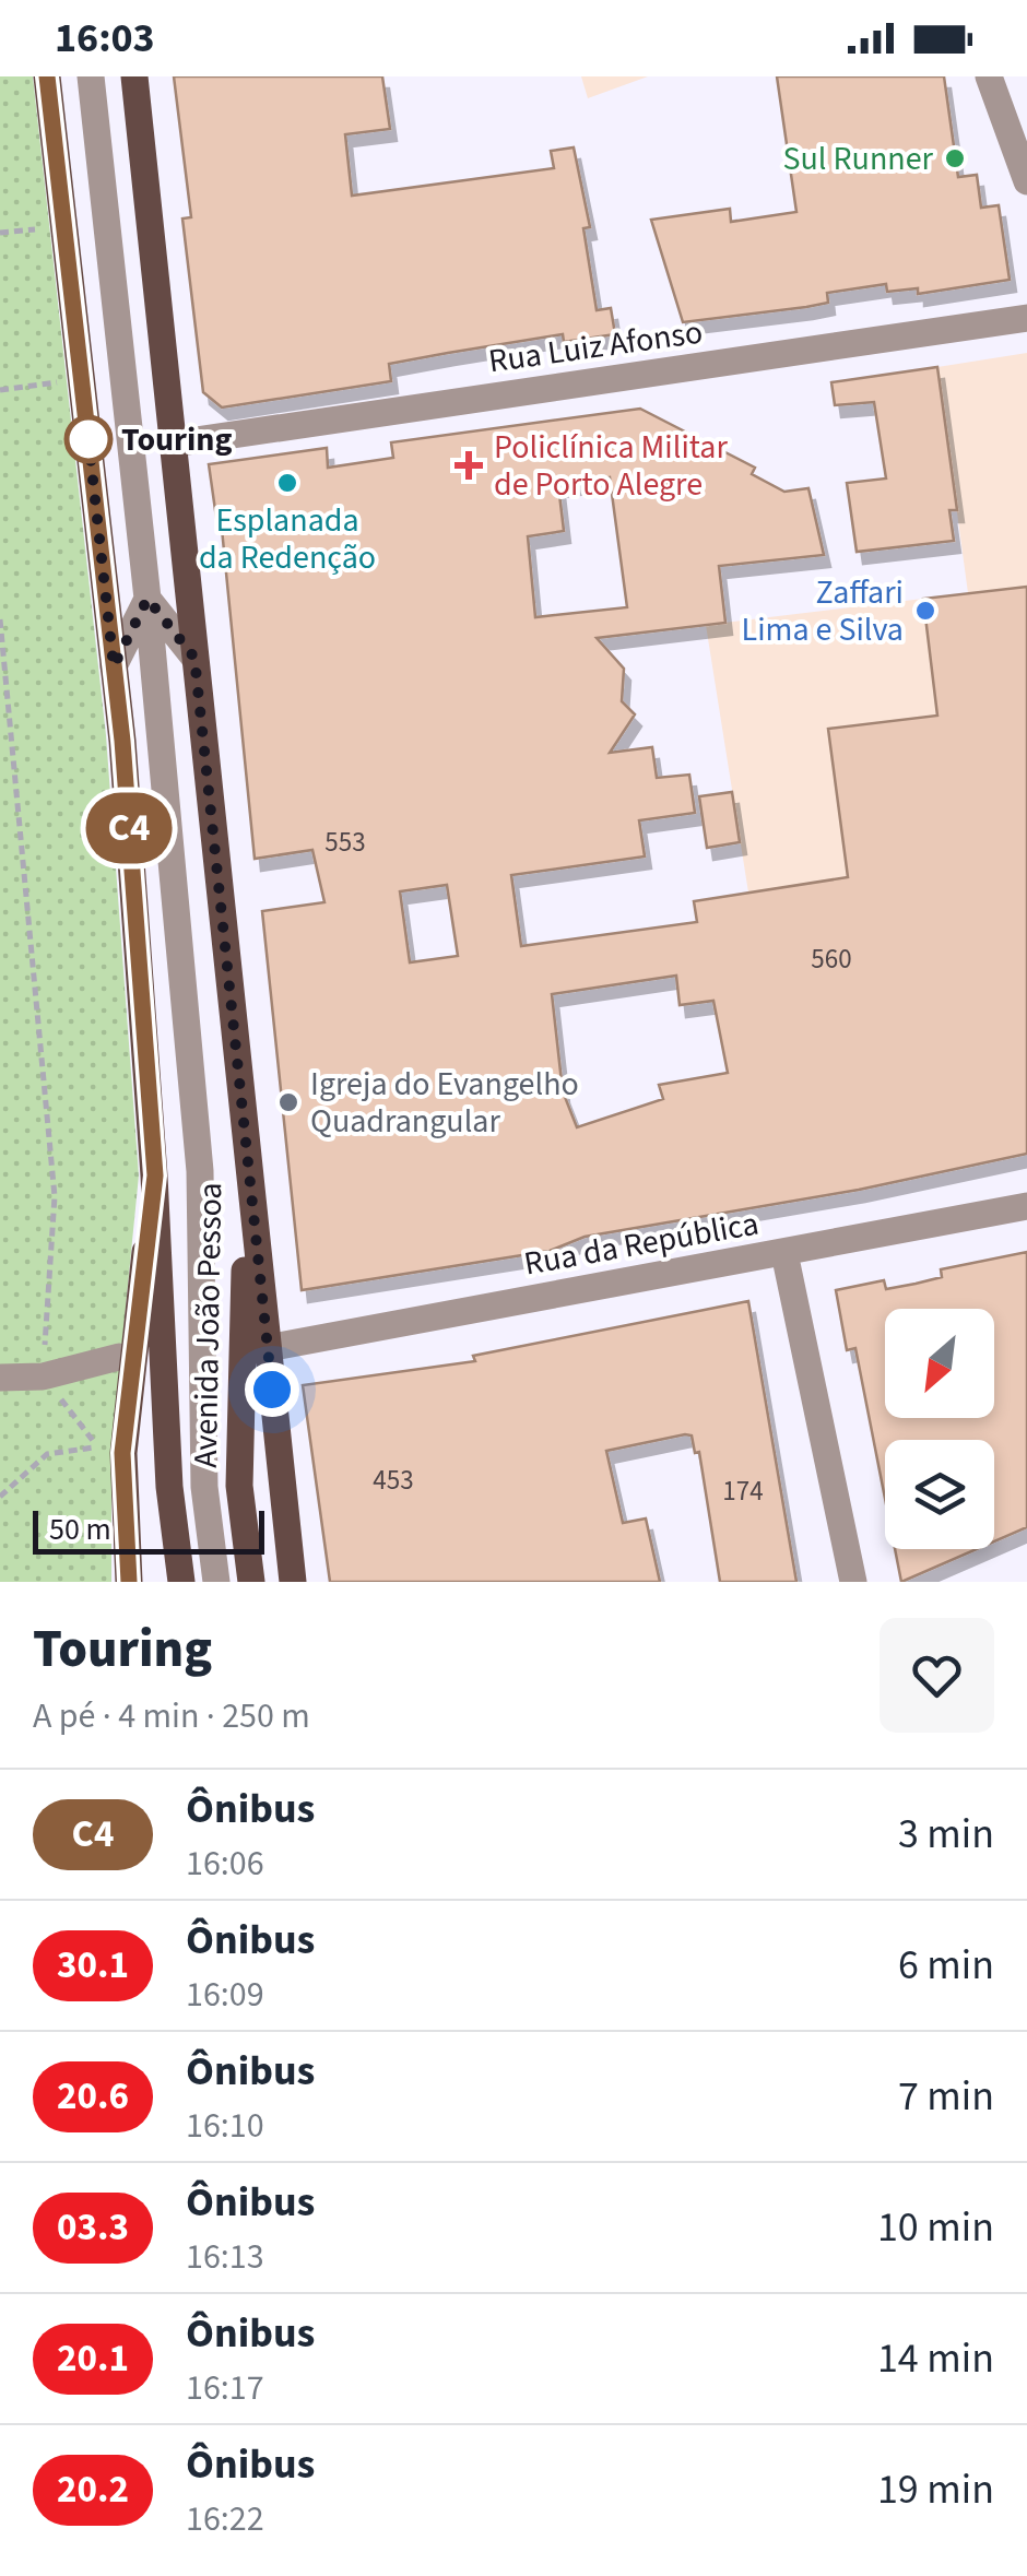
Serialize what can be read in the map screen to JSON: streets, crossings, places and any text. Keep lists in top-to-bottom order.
{
  "streets": {
    "main road": ["Avenida João Pessoa"],
    "street": ["Rua Luiz Afonso", "Rua da República"]
  },
  "crossings": [
    ["Rua Luiz Afonso", "Avenida João Pessoa"],
    ["Rua da República", "Avenida João Pessoa"]
  ],
  "places": {
    "other": [
      "Sul Runner",
      "Touring",
      "Esplanada da Redenção",
      "Zaffari Lima e Silva",
      "Igreja do Evangelho Quadrangular"
    ],
    "health": ["Policlínica Militar de Porto Alegre"]
  },
  "lines": ["bus line C4"],
  "house_numbers": [
    "553",
    "560",
    "453",
    "174"
  ],
  "scale_bar": "50 m",
  "north": "bottom left",
  "page": {
    "status": "16:03",
    "on_map": "C4",
    "scale": "50 m",
    "heading": ["Touring", "A pé · 4 min · 250 m"],
    "list": [
      {
        "mark": "C4",
        "name": "Ônibus",
        "note": "16:06",
        "value": "3 min"
      },
      {
        "mark": "30.1",
        "name": "Ônibus",
        "note": "16:09",
        "value": "6 min"
      },
      {
        "mark": "20.6",
        "name": "Ônibus",
        "note": "16:10",
        "value": "7 min"
      },
      {
        "mark": "03.3",
        "name": "Ônibus",
        "note": "16:13",
        "value": "10 min"
      },
      {
        "mark": "20.1",
        "name": "Ônibus",
        "note": "16:17",
        "value": "14 min"
      },
      {
        "mark": "20.2",
        "name": "Ônibus",
        "note": "16:22",
        "value": "19 min"
      }
    ]
  }
}
